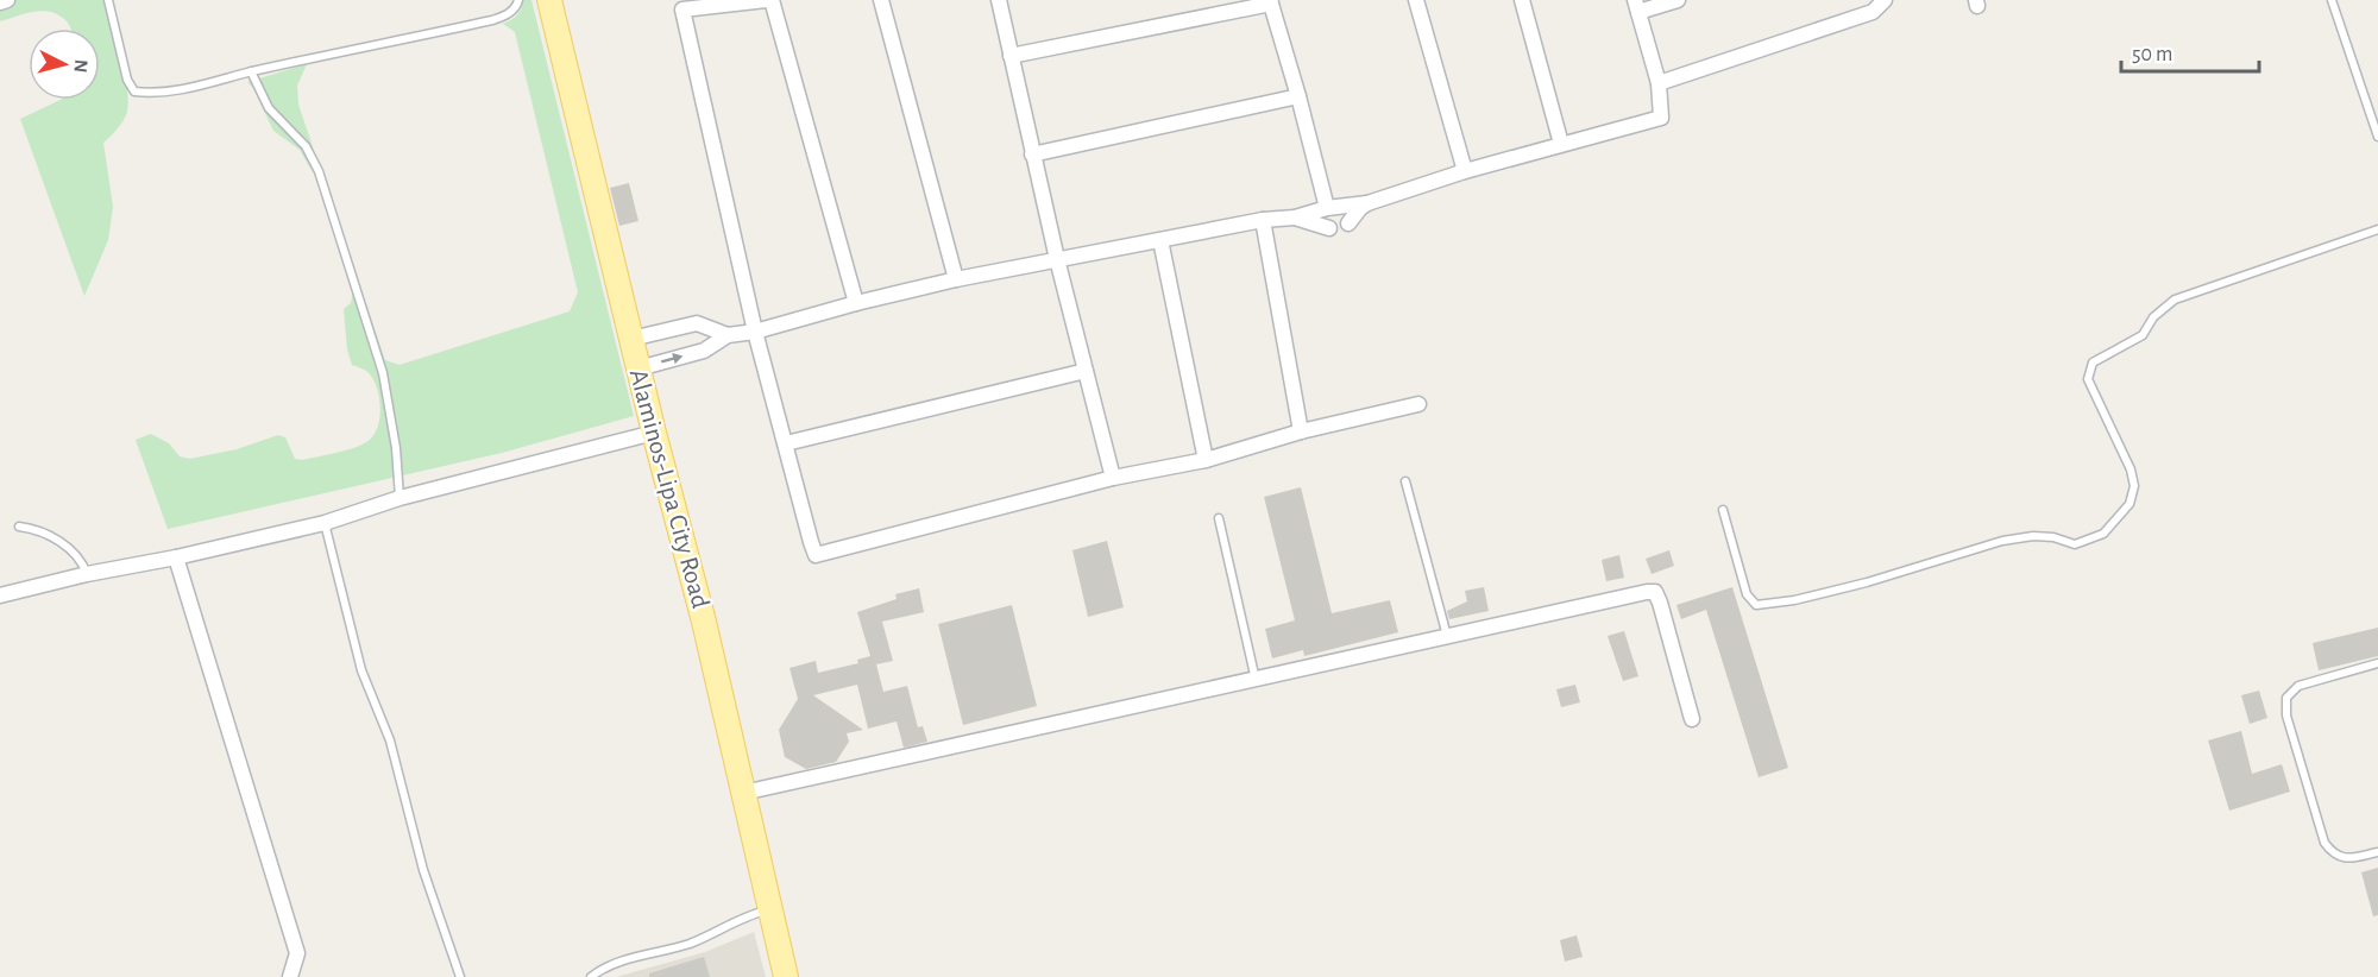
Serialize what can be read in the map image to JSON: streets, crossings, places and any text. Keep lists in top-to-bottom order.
{
  "streets": {
    "main road": ["Alaminos-Lipa City Road"]
  },
  "scale_bar": "50 m",
  "north": "right"
}
